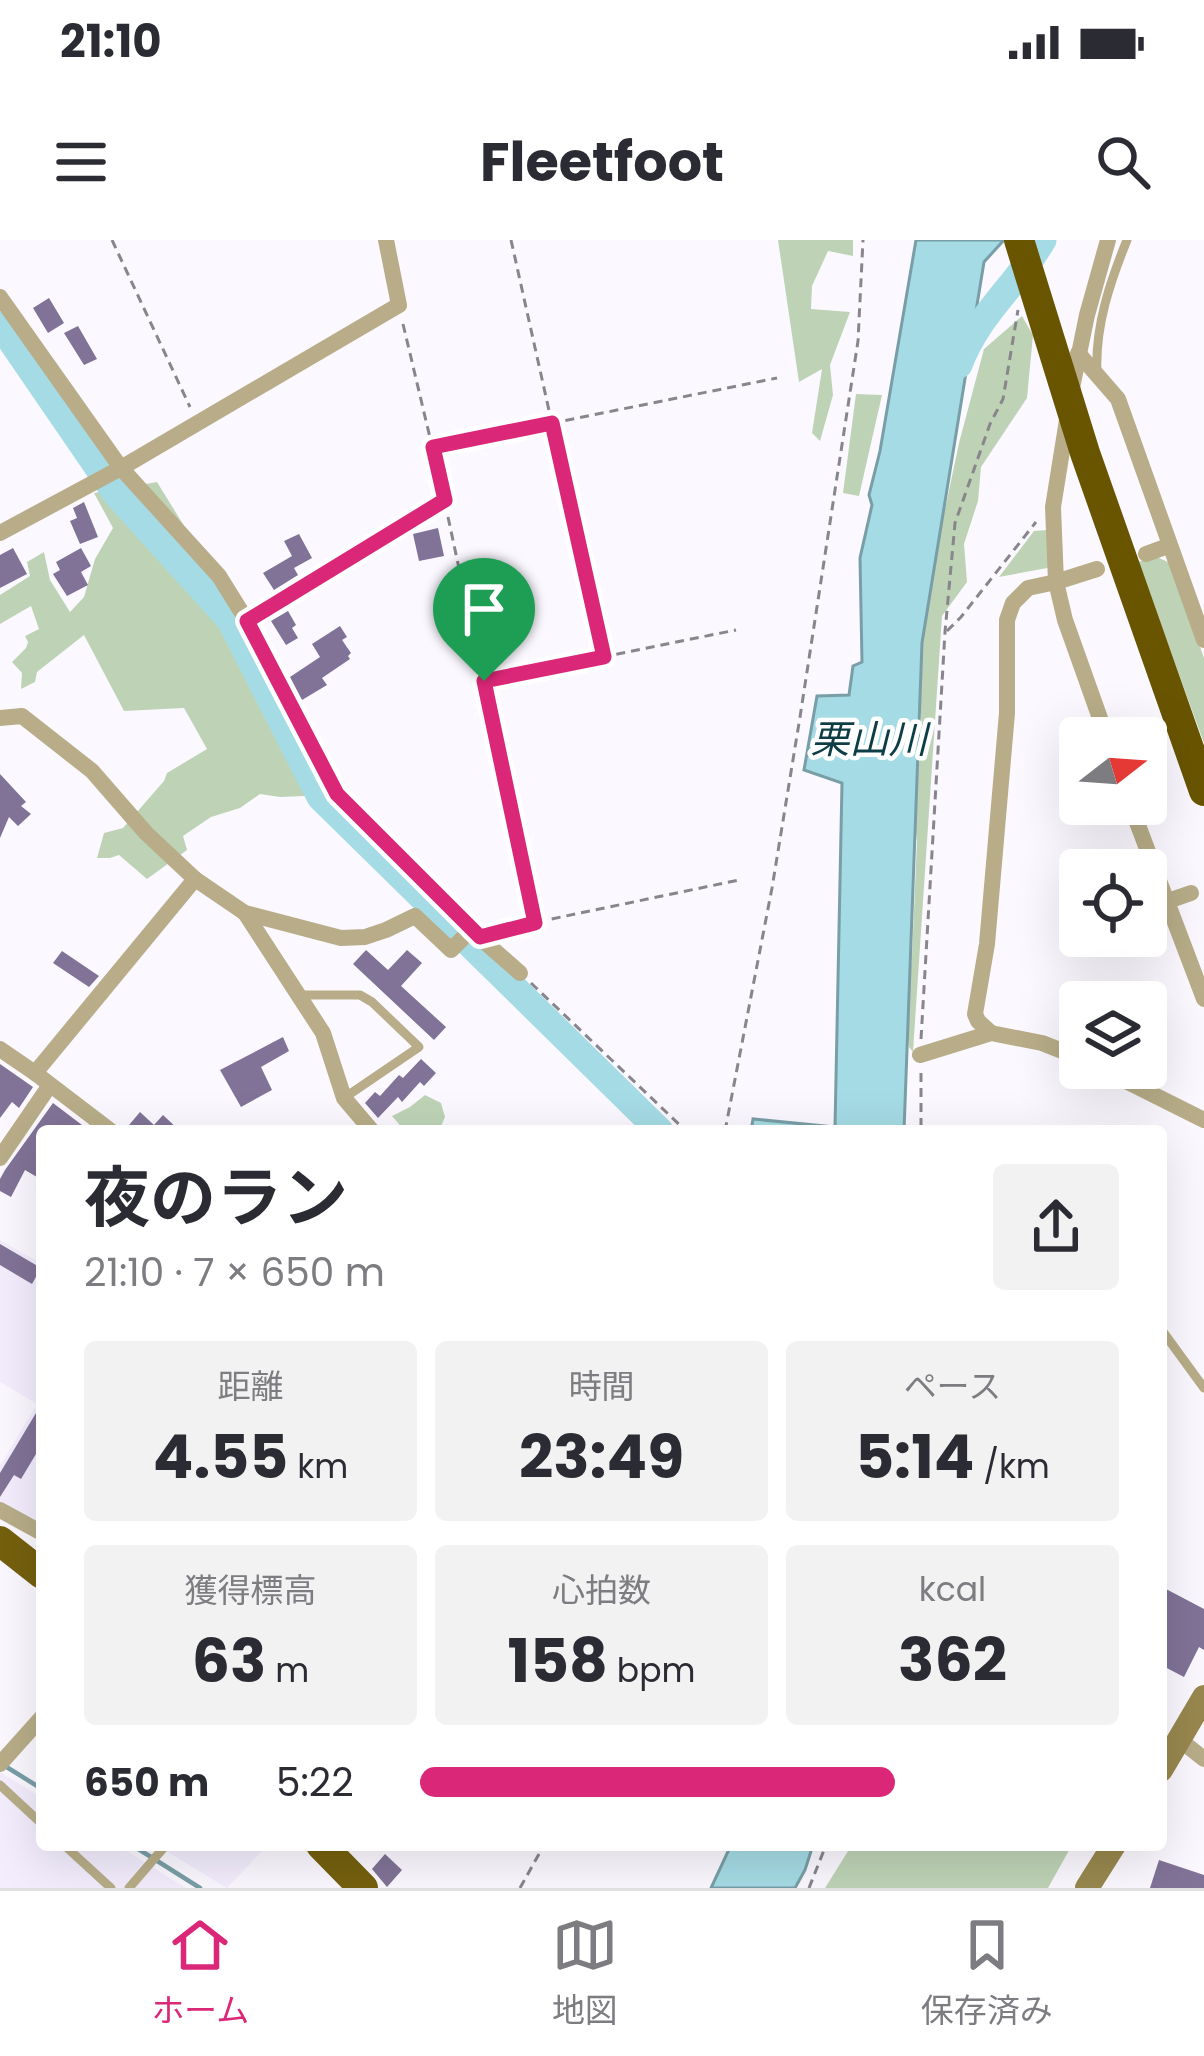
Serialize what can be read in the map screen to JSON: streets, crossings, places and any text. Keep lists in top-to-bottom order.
{
  "water": ["栗山川"],
  "north": "right",
  "page": {
    "status": "21:10",
    "header": "Fleetfoot",
    "heading": ["夜のラン", "21:10 · 7 × 650 m"],
    "stats": [
      ["距離", "4.55 km"],
      ["時間", "23:49"],
      ["ペース", "5:14 /km"],
      ["獲得標高", "63 m"],
      ["心拍数", "158 bpm"],
      ["kcal", "362"]
    ],
    "list": [
      {
        "name": "650 m",
        "note": "5:22"
      }
    ],
    "tabs": ["ホーム", "地図", "保存済み"]
  }
}
